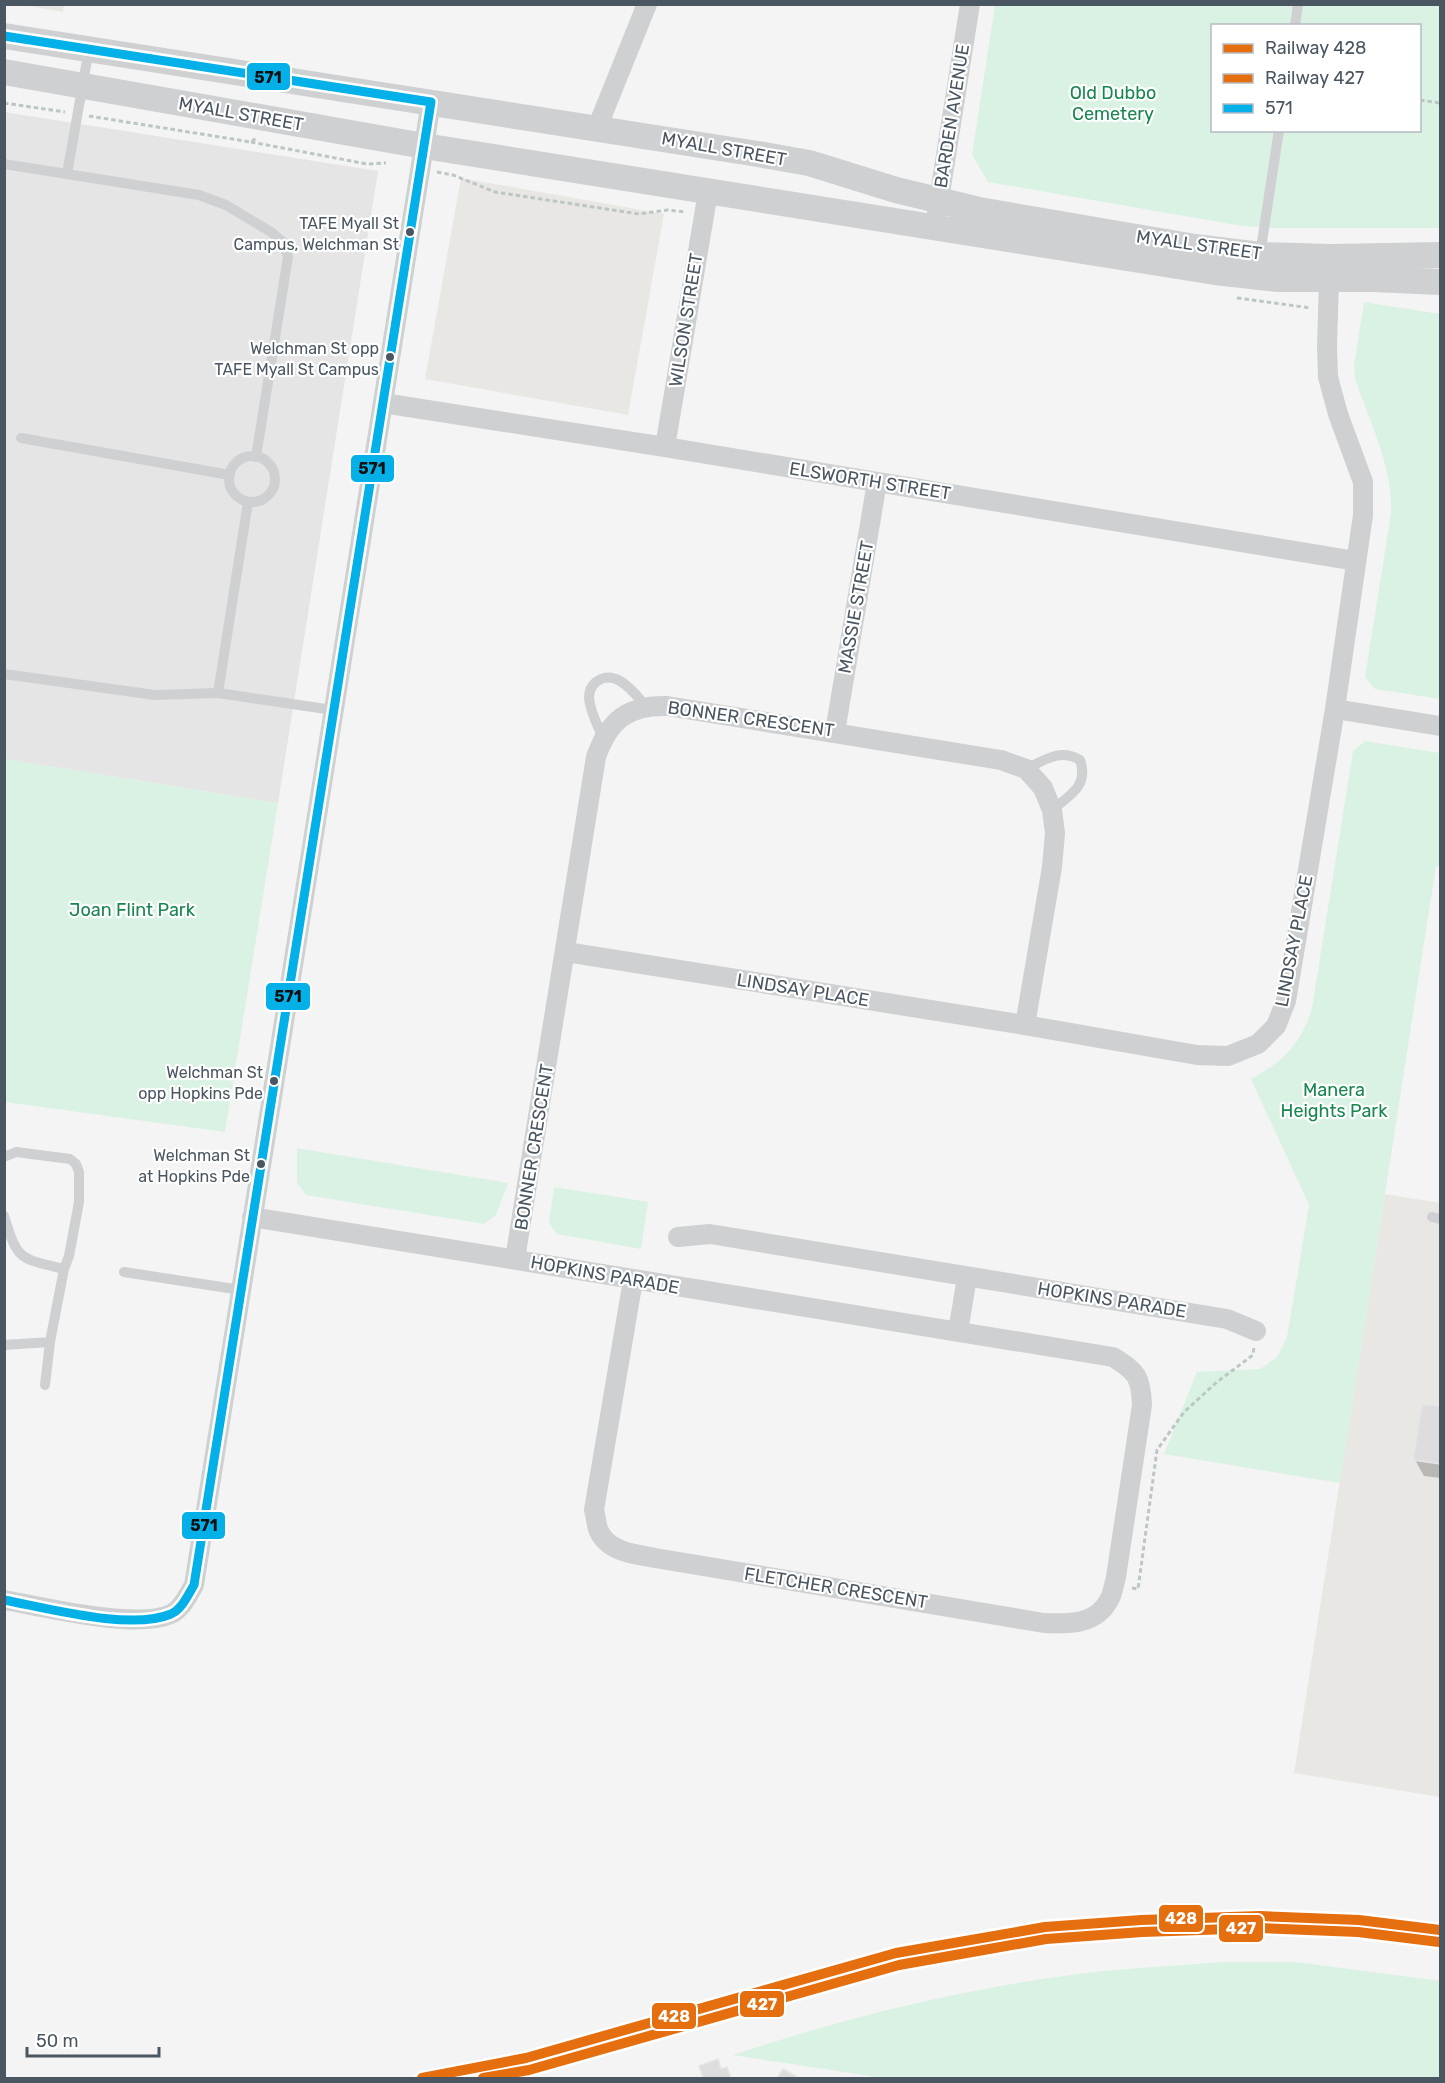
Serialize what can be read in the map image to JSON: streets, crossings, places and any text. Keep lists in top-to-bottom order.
{
  "streets": {
    "street": [
      "MYALL STREET",
      "BARDEN AVENUE",
      "WILSON STREET",
      "ELSWORTH STREET",
      "MASSIE STREET",
      "BONNER CRESCENT",
      "LINDSAY PLACE",
      "HOPKINS PARADE",
      "FLETCHER CRESCENT"
    ]
  },
  "crossings": [
    ["MYALL STREET", "BARDEN AVENUE"],
    ["MYALL STREET", "WILSON STREET"],
    ["MYALL STREET", "LINDSAY PLACE"],
    ["WILSON STREET", "ELSWORTH STREET"],
    ["ELSWORTH STREET", "MASSIE STREET"],
    ["ELSWORTH STREET", "LINDSAY PLACE"],
    ["MASSIE STREET", "BONNER CRESCENT"],
    ["BONNER CRESCENT", "LINDSAY PLACE"],
    ["BONNER CRESCENT", "HOPKINS PARADE"],
    ["HOPKINS PARADE", "FLETCHER CRESCENT"]
  ],
  "parks": ["Old Dubbo Cemetery", "Joan Flint Park", "Manera Heights Park"],
  "places": [
    "TAFE Myall St Campus, Welchman St",
    "Welchman St opp TAFE Myall St Campus",
    "Welchman St opp Hopkins Pde",
    "Welchman St at Hopkins Pde"
  ],
  "lines": ["transit line 571", "rail line 428", "rail line 427"],
  "legend": ["Railway 428", "Railway 427", "571"],
  "scale_bar": "50 m"
}
